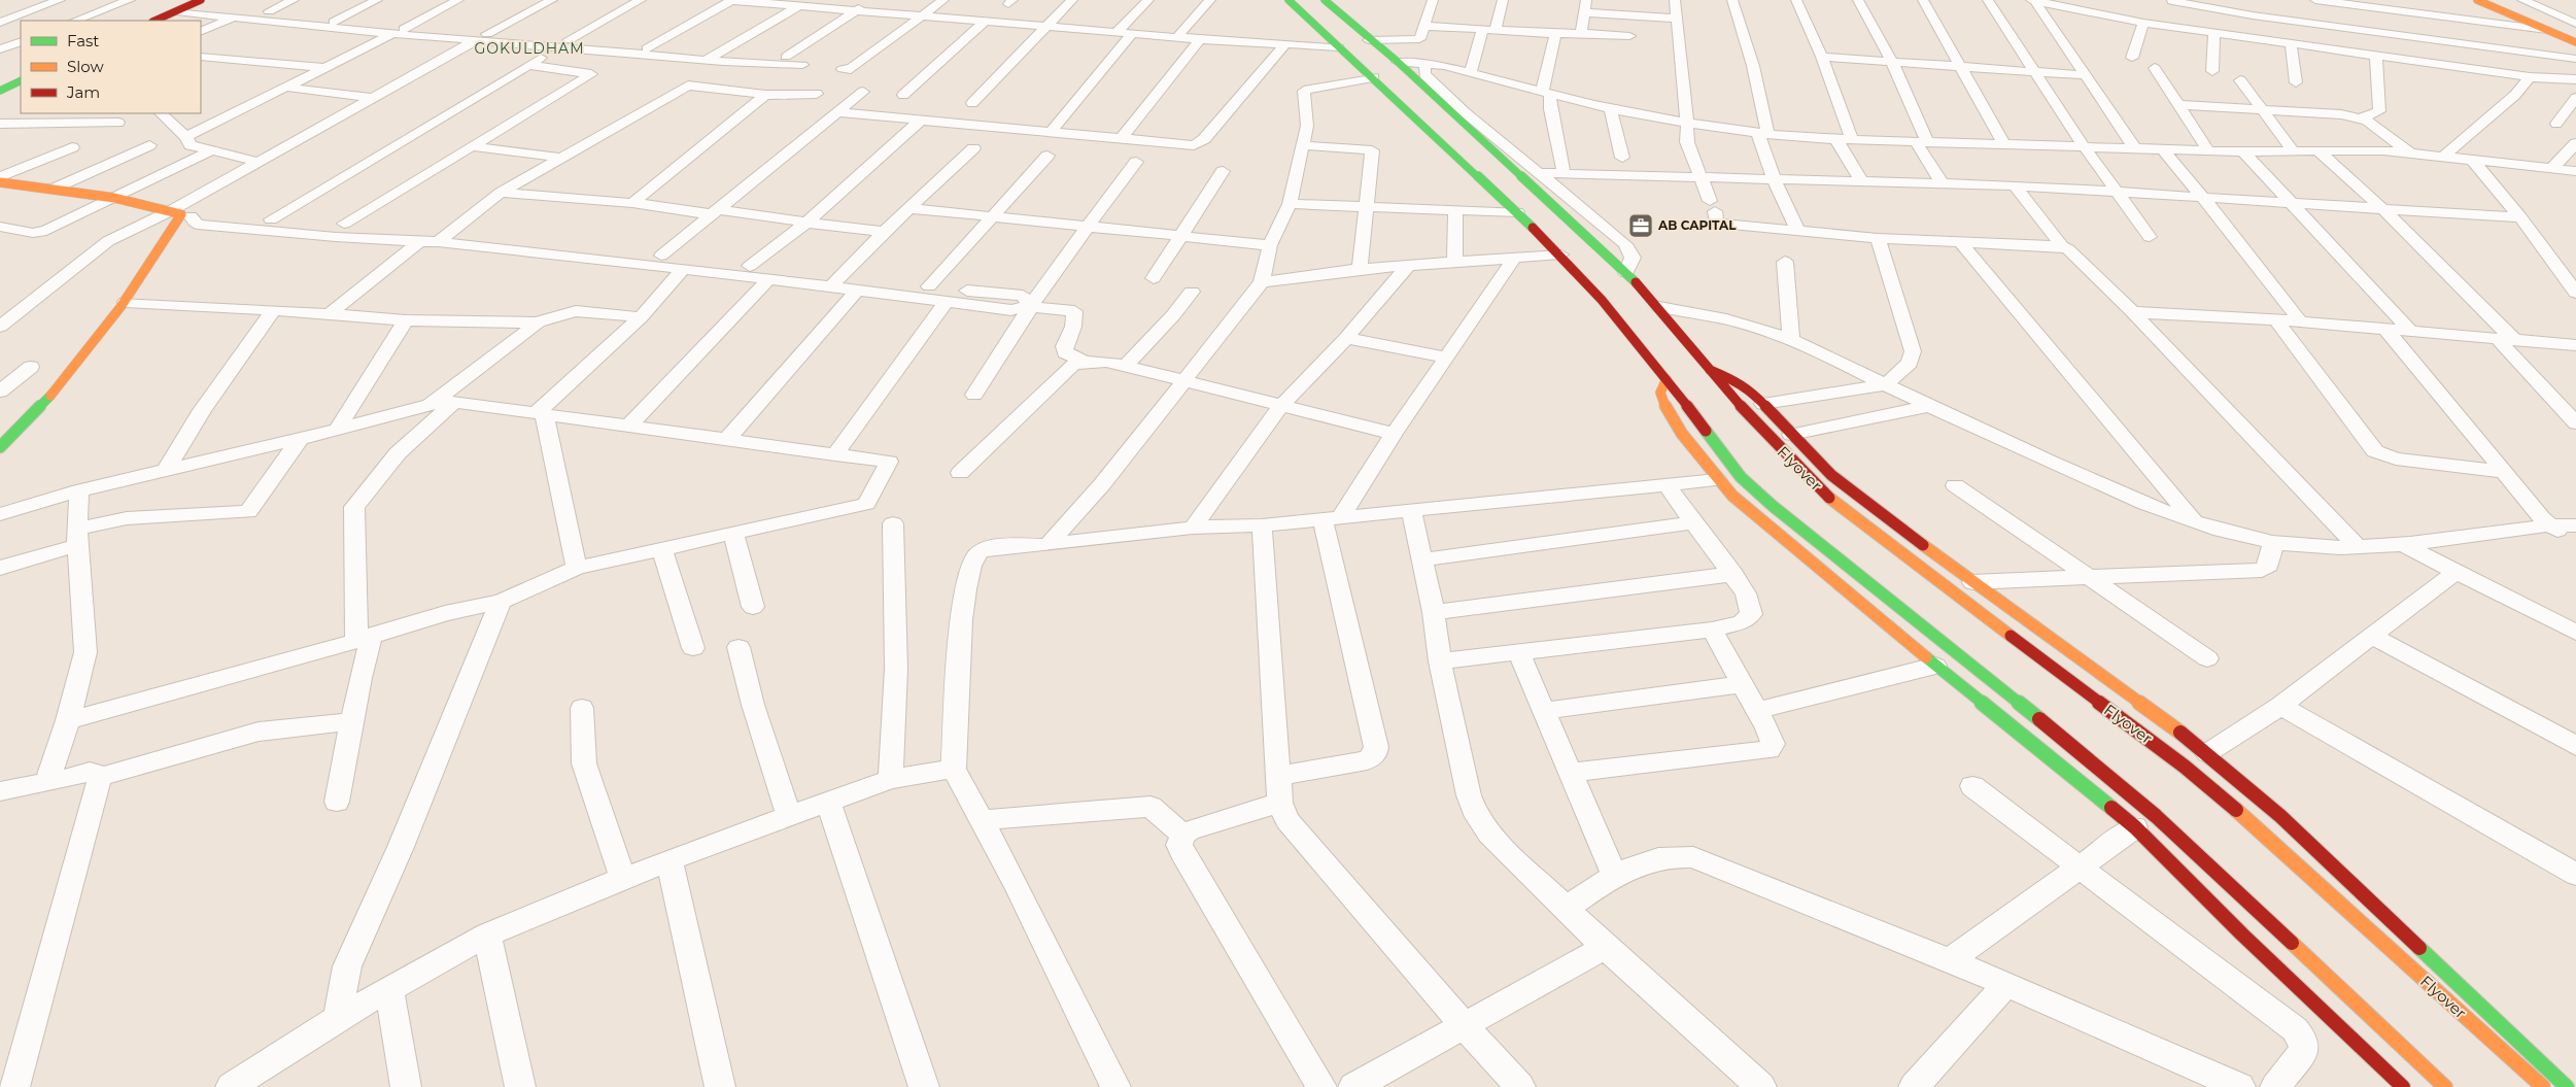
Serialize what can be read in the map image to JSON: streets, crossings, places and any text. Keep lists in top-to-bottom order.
{
  "streets": {
    "main road": ["Flyover"]
  },
  "districts": ["GOKULDHAM"],
  "places": {
    "office": ["AB CAPITAL"]
  },
  "legend": ["Fast", "Slow", "Jam"]
}
